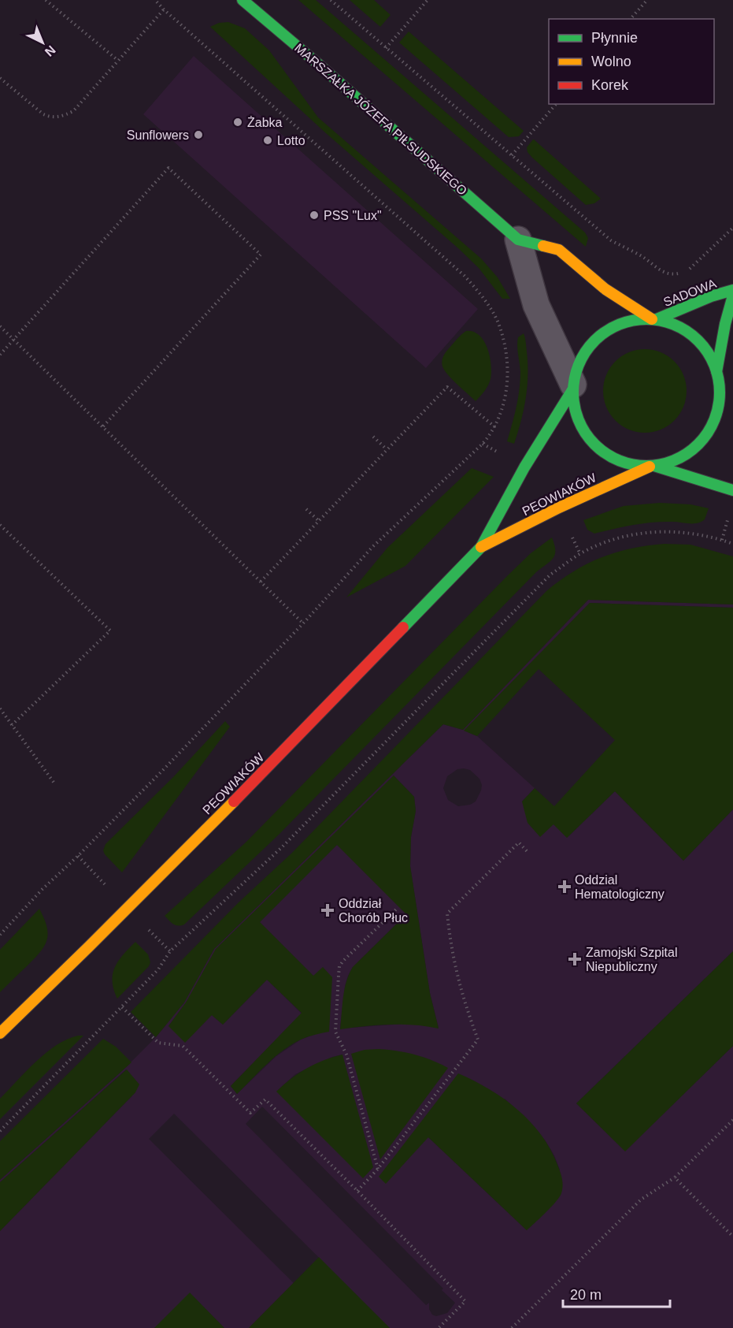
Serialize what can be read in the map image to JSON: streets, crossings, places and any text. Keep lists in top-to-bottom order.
{
  "streets": {
    "main road": ["MARSZAŁKA JÓZEFA PIŁSUDSKIEGO", "SADOWA", "PEOWIAKÓW"]
  },
  "crossings": [
    ["MARSZAŁKA JÓZEFA PIŁSUDSKIEGO", "SADOWA"],
    ["MARSZAŁKA JÓZEFA PIŁSUDSKIEGO", "PEOWIAKÓW"],
    ["SADOWA", "PEOWIAKÓW"]
  ],
  "places": {
    "other": [
      "Żabka",
      "Sunflowers",
      "Lotto",
      "PSS \"Lux\""
    ],
    "health": ["Oddzial Hematologiczny", "Oddział Chorób Płuc", "Zamojski Szpital Niepubliczny"]
  },
  "legend": ["Płynnie", "Wolno", "Korek"],
  "scale_bar": "20 m",
  "north": "bottom right"
}
